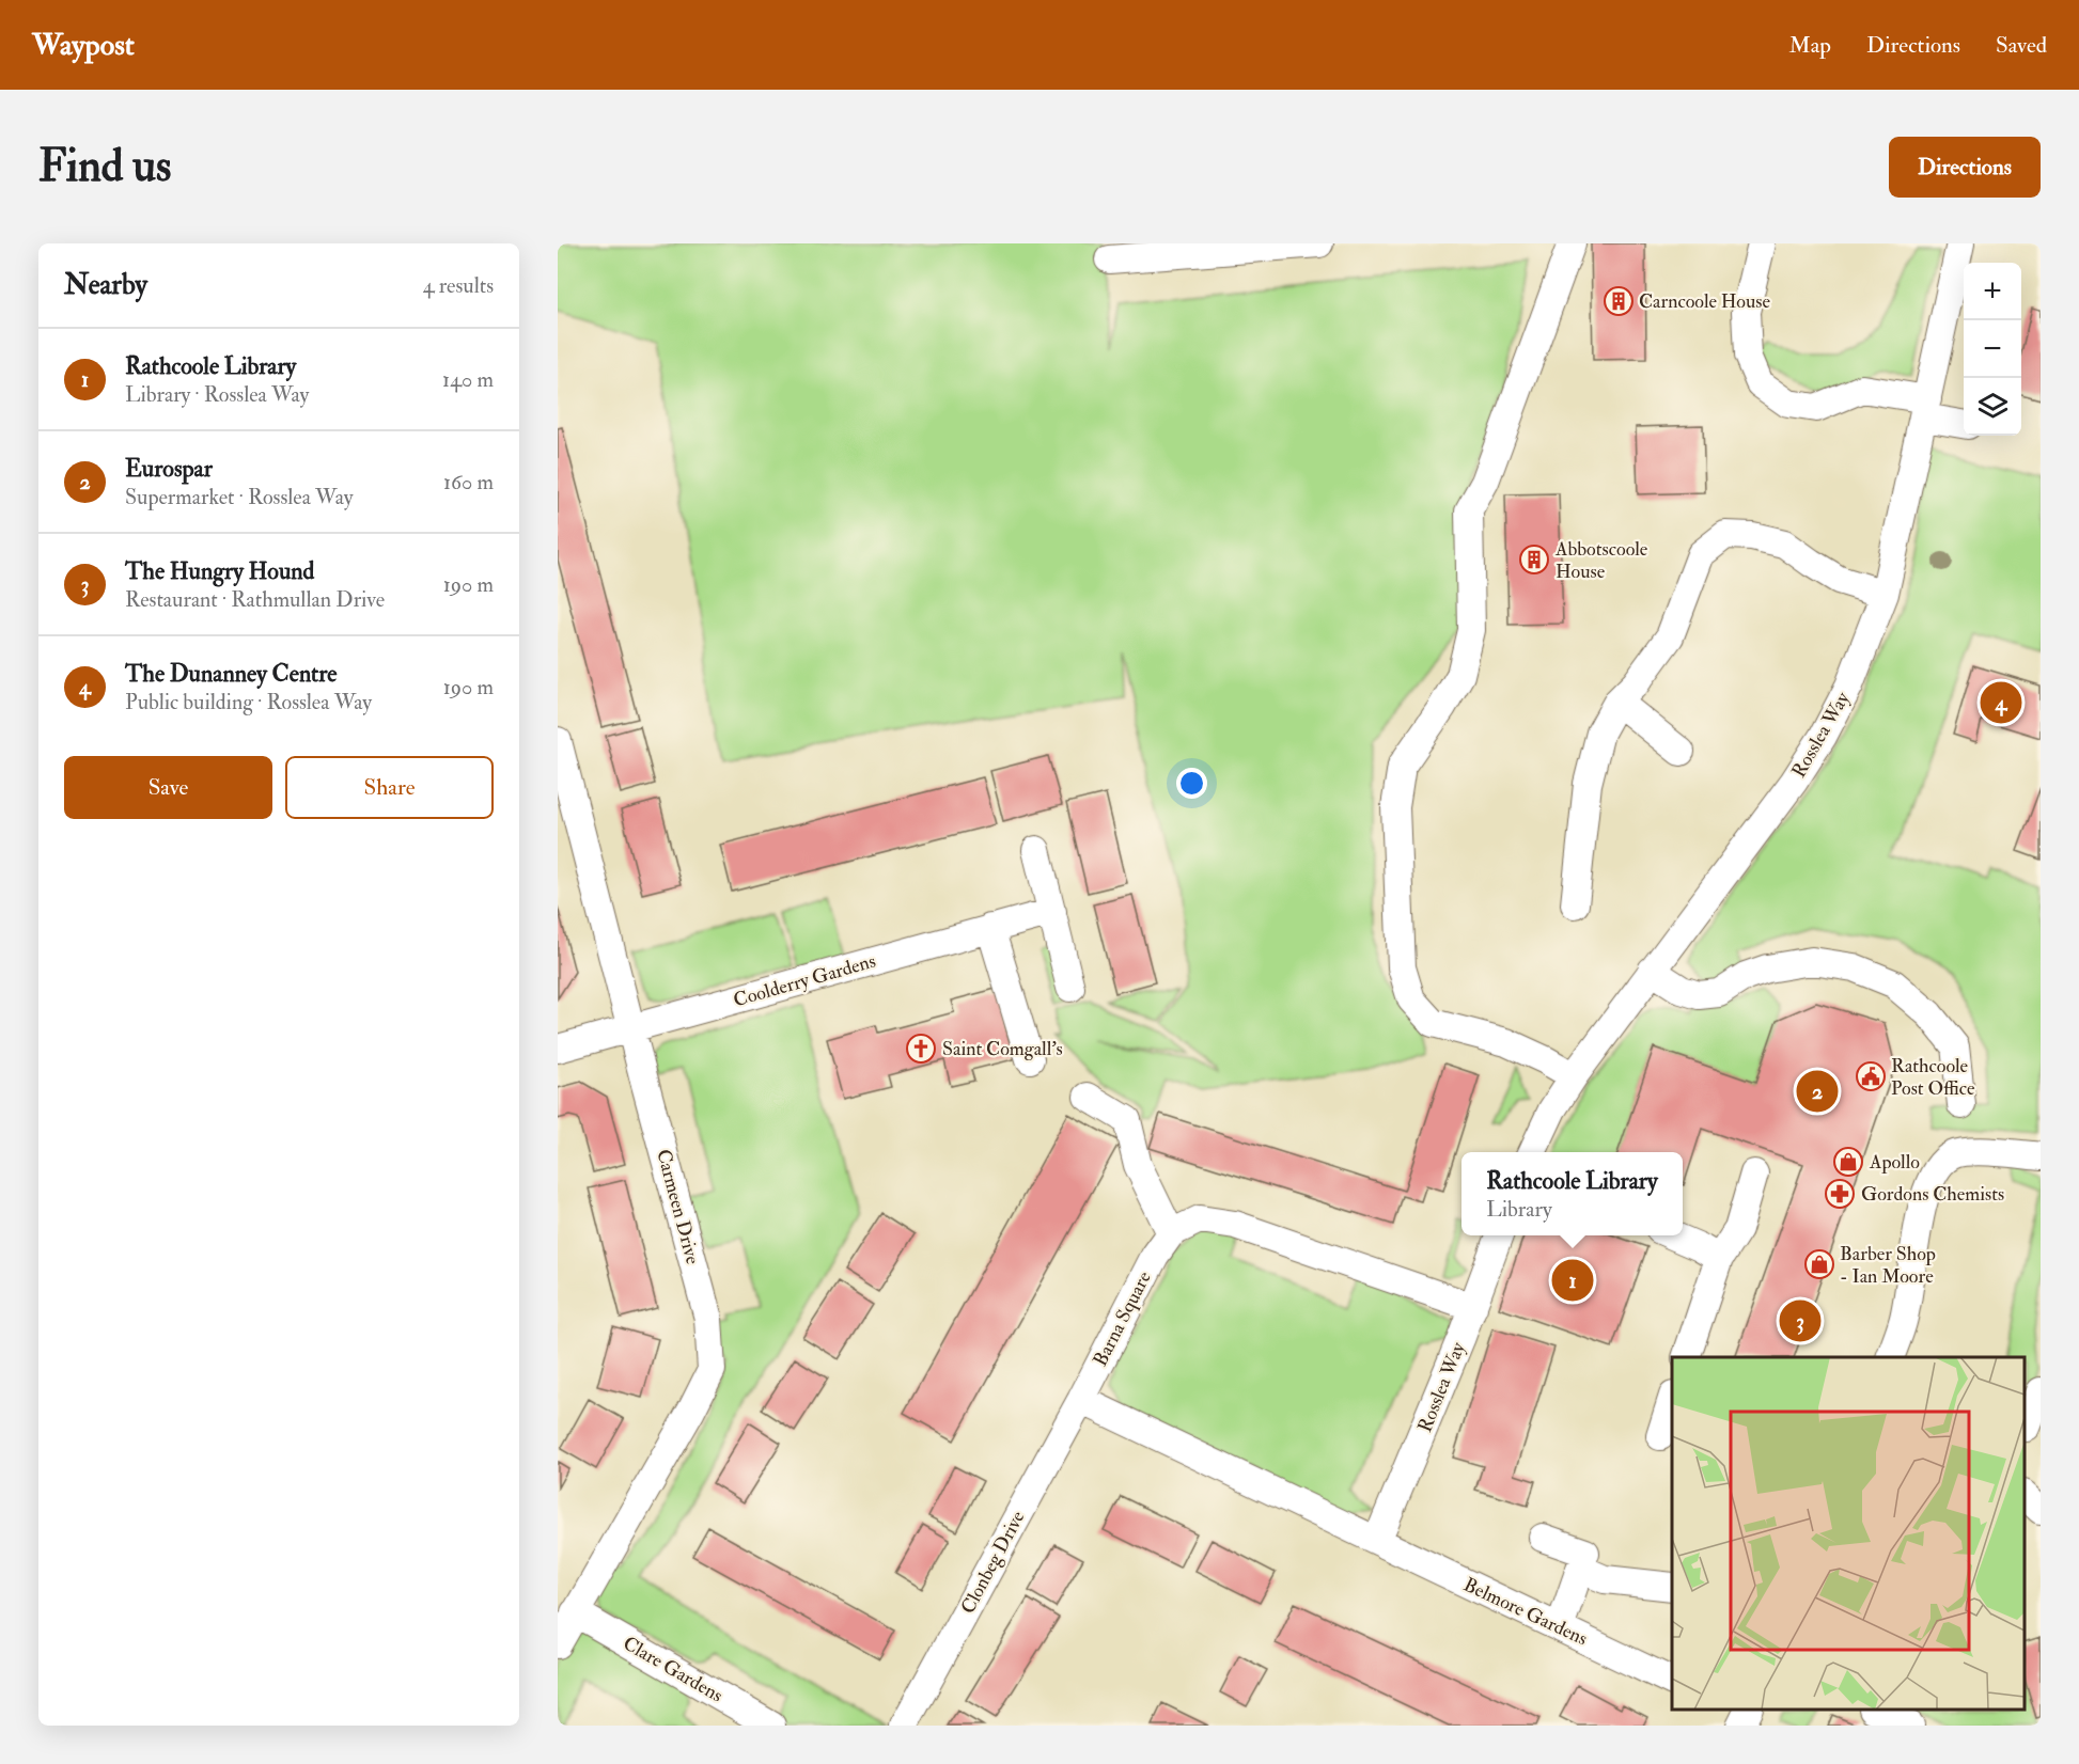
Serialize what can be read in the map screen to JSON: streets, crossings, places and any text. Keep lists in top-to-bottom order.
{
  "streets": {
    "street": [
      "Rosslea Way",
      "Coolderry Gardens",
      "Carmeen Drive",
      "Barna Square",
      "Clonbeg Drive",
      "Belmore Gardens",
      "Clare Gardens"
    ]
  },
  "crossings": [
    ["Rosslea Way", "Belmore Gardens"],
    ["Coolderry Gardens", "Carmeen Drive"],
    ["Carmeen Drive", "Clare Gardens"],
    ["Barna Square", "Clonbeg Drive"]
  ],
  "places": {
    "building": ["Carncoole House", "Abbotscoole House"],
    "church": ["Saint Comgall's"],
    "public building": ["Rathcoole Post Office"],
    "shop": ["Apollo", "Barber Shop - Ian Moore"],
    "pharmacy": ["Gordons Chemists"]
  },
  "page": {
    "header": "Waypost",
    "nav": ["Map", "Directions", "Saved"],
    "buttons": [
      "Directions",
      ["Save", "Share"]
    ],
    "title": "Find us",
    "heading": ["Nearby", "4 results"],
    "map_buttons": ["+", "−"],
    "list": [
      {
        "mark": "1",
        "name": "Rathcoole Library",
        "note": "Library · Rosslea Way",
        "value": "140 m"
      },
      {
        "mark": "2",
        "name": "Eurospar",
        "note": "Supermarket · Rosslea Way",
        "value": "160 m"
      },
      {
        "mark": "3",
        "name": "The Hungry Hound",
        "note": "Restaurant · Rathmullan Drive",
        "value": "190 m"
      },
      {
        "mark": "4",
        "name": "The Dunanney Centre",
        "note": "Public building · Rosslea Way",
        "value": "190 m"
      }
    ],
    "pins": [
      "4",
      "2",
      "1",
      "3"
    ],
    "popup": ["Rathcoole Library", "Library"]
  }
}
